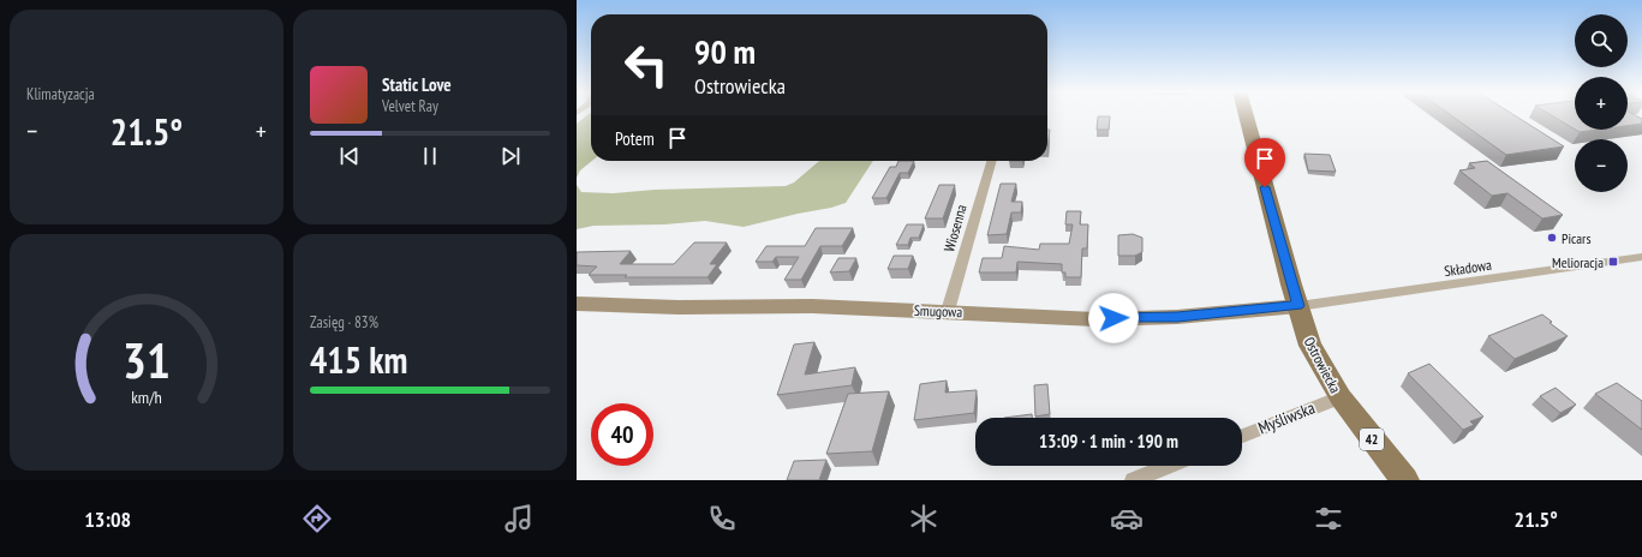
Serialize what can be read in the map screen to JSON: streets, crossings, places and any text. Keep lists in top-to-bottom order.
{
  "streets": {
    "main road": ["Ostrowiecka", "42"],
    "street": [
      "Wiosenna",
      "Składowa",
      "Smugowa",
      "Myśliwska"
    ]
  },
  "crossings": [
    ["Wiosenna", "Smugowa"],
    ["Składowa", "Smugowa"],
    ["Składowa", "Ostrowiecka"],
    ["Smugowa", "Ostrowiecka"],
    ["Ostrowiecka", "Myśliwska"]
  ],
  "places": {
    "other": ["Picars"],
    "transit": ["Melioracja"]
  },
  "page": {
    "tile": [
      "Klimatyzacja",
      ["Zasięg · 83%", "415 km"]
    ],
    "map_buttons": ["+", "−"],
    "turn": ["90 m", "Ostrowiecka"],
    "song": ["Static Love", "Velvet Ray"],
    "heat": ["−", "21.5°", "+"],
    "then": "Potem",
    "limit": "40",
    "trip": "13:09 · 1 min · 190 m",
    "tabs": ["13:08", "21.5°"],
    "gauge": ["31", "km/h"]
  }
}
